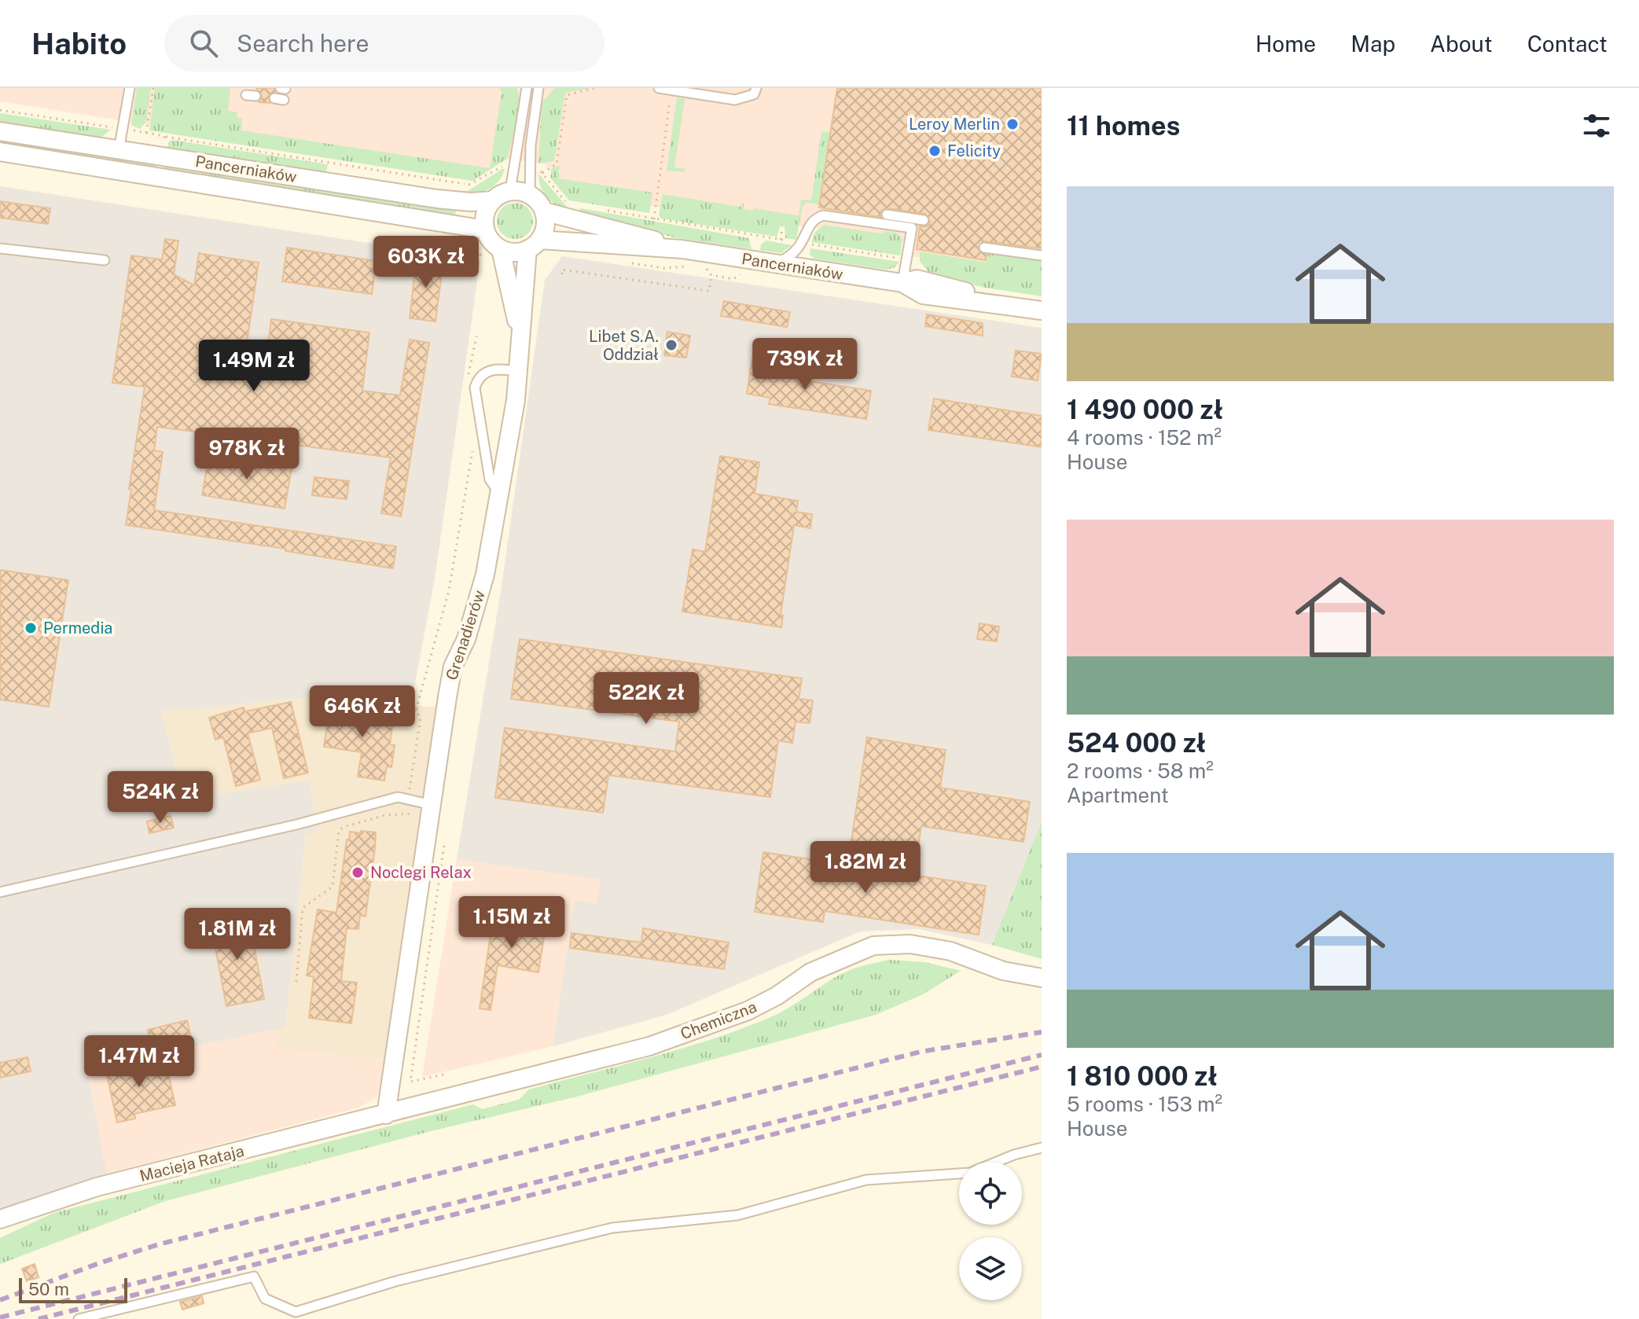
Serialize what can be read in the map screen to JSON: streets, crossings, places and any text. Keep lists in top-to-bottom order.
{
  "streets": {
    "street": [
      "Pancerniaków",
      "Grenadierów",
      "Chemiczna",
      "Macieja Rataja"
    ]
  },
  "crossings": [
    ["Grenadierów", "Chemiczna"],
    ["Grenadierów", "Macieja Rataja"],
    ["Chemiczna", "Macieja Rataja"]
  ],
  "places": [
    "Leroy Merlin",
    "Felicity",
    "Libet S.A. Oddział",
    "Permedia",
    "Noclegi Relax"
  ],
  "scale_bar": "50 m",
  "page": {
    "header": "Habito",
    "search": "Search here",
    "nav": [
      "Home",
      "Map",
      "About",
      "Contact"
    ],
    "heading": "11 homes",
    "list": [
      {
        "name": "1 490 000 zł",
        "note": "4 rooms · 152 m² · House"
      },
      {
        "name": "524 000 zł",
        "note": "2 rooms · 58 m² · Apartment"
      },
      {
        "name": "1 810 000 zł",
        "note": "5 rooms · 153 m² · House"
      }
    ],
    "price": [
      "603K zł",
      "739K zł",
      "1.49M zł",
      "978K zł",
      "522K zł",
      "646K zł",
      "524K zł",
      "1.82M zł",
      "1.15M zł",
      "1.81M zł",
      "1.47M zł"
    ],
    "scale": "50 m"
  }
}
